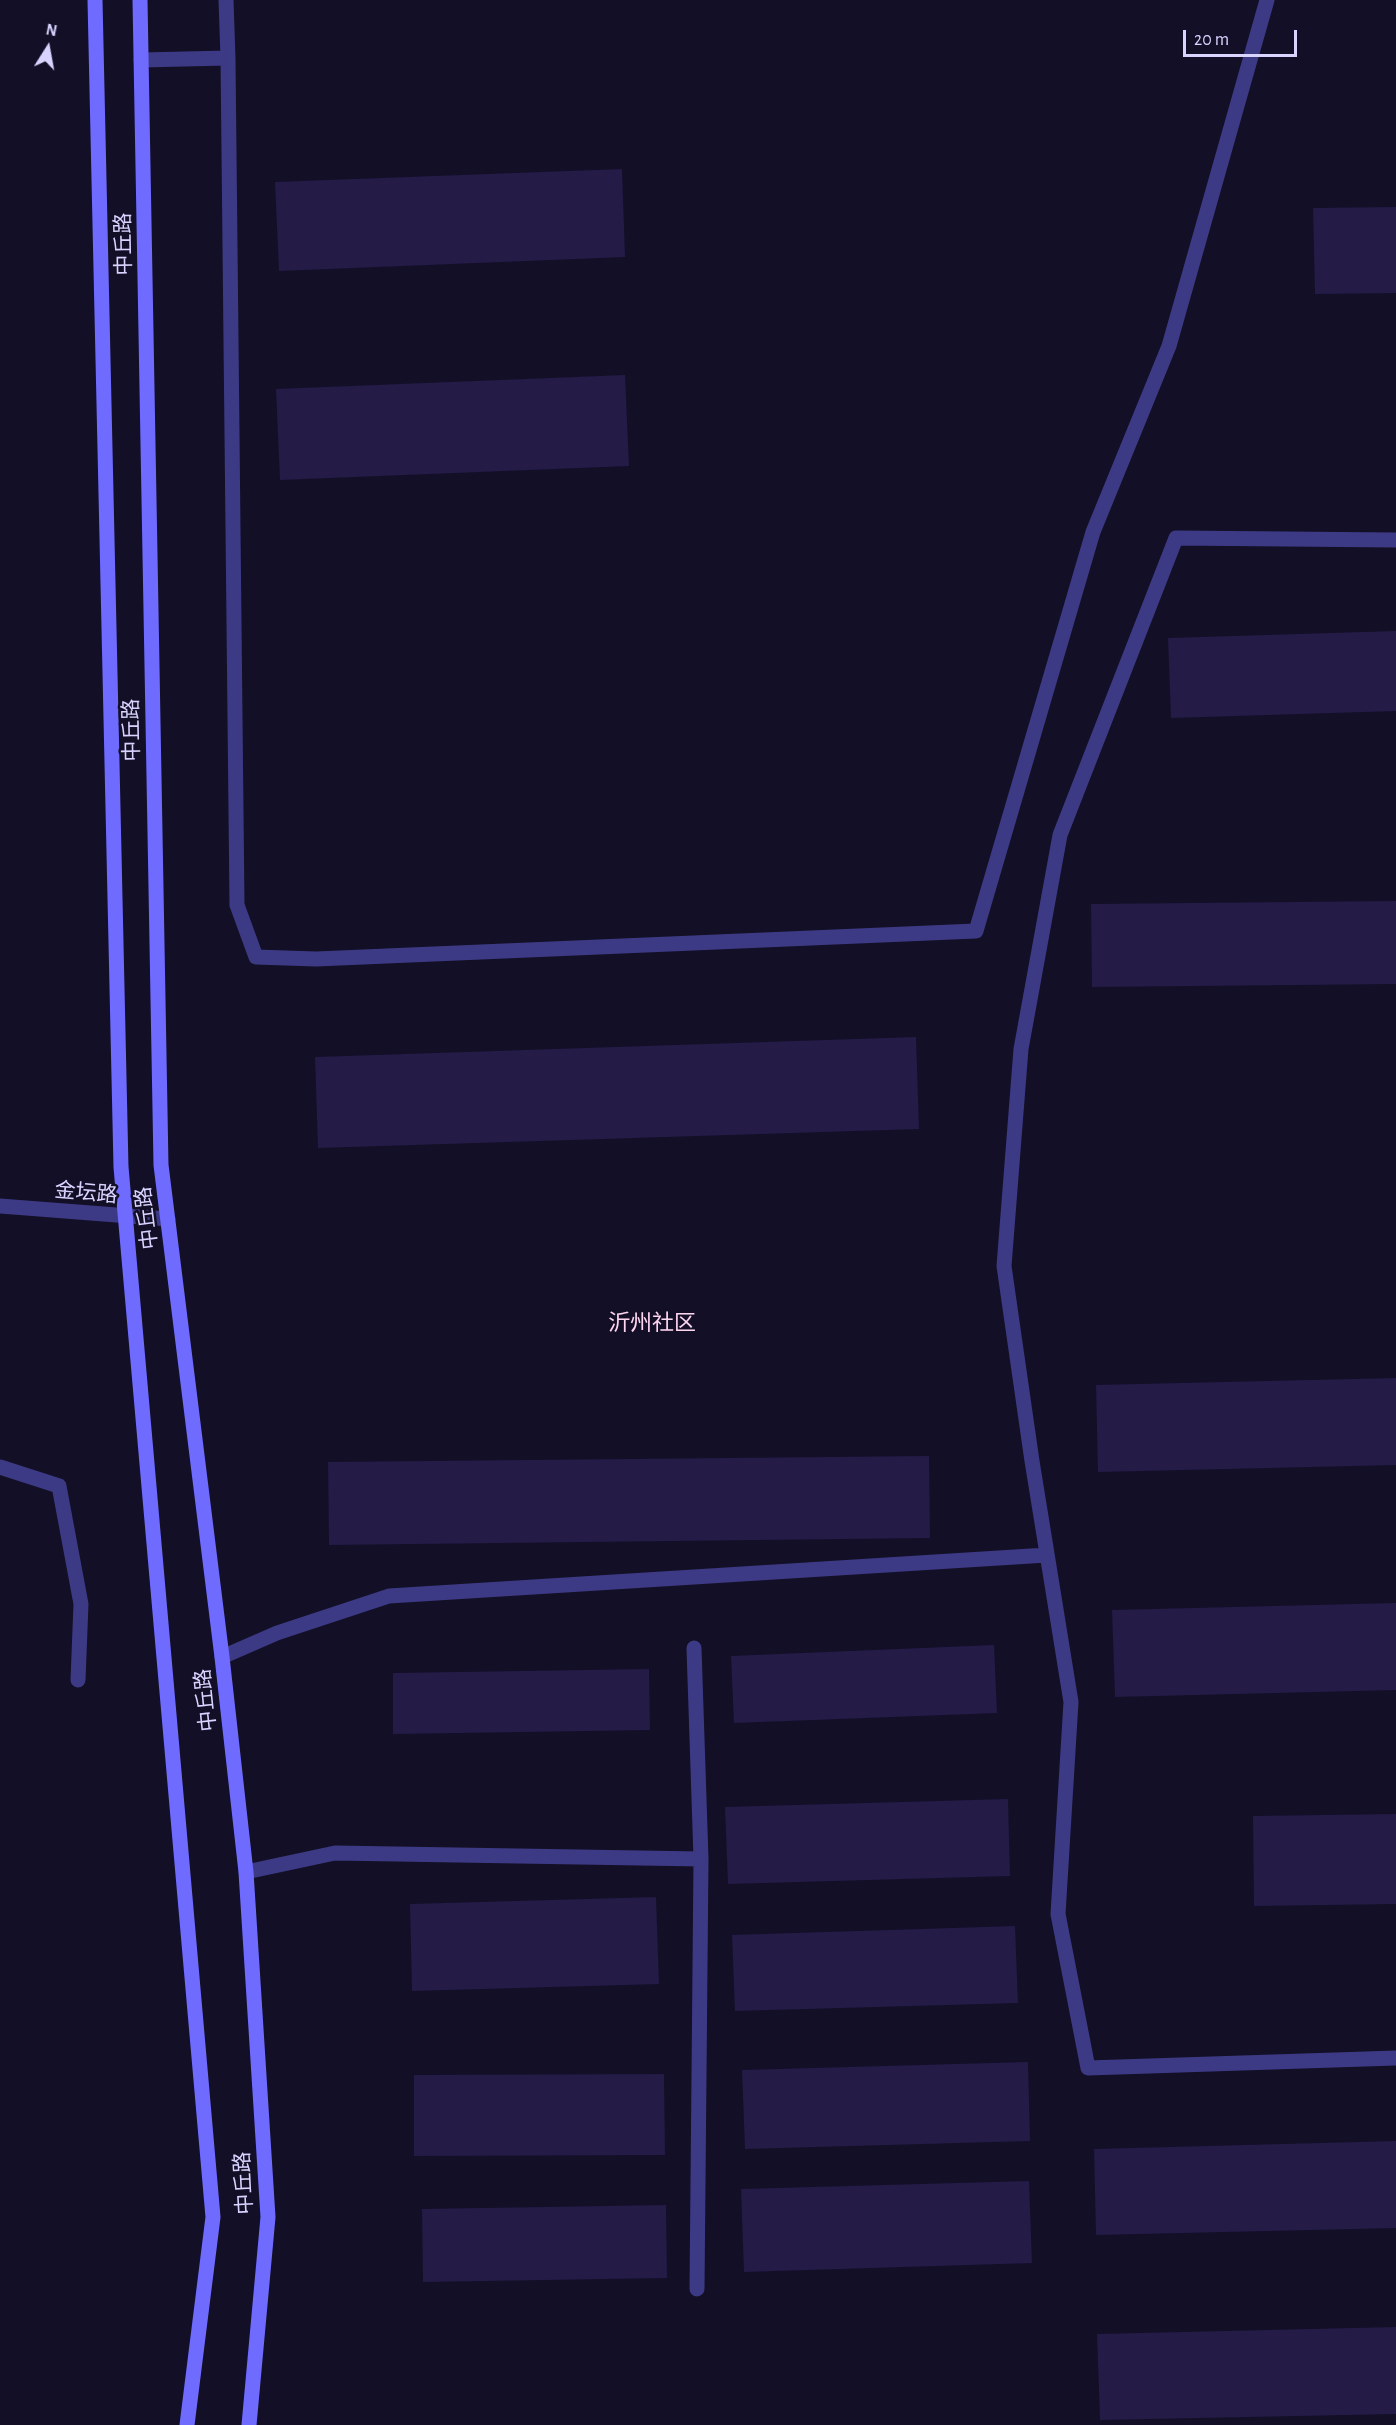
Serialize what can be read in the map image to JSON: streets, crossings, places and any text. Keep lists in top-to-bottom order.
{
  "streets": {
    "main road": ["中丘路"],
    "street": ["金坛路"]
  },
  "crossings": [
    ["中丘路", "金坛路"]
  ],
  "districts": ["沂州社区"],
  "scale_bar": "20 m",
  "north": "top"
}
